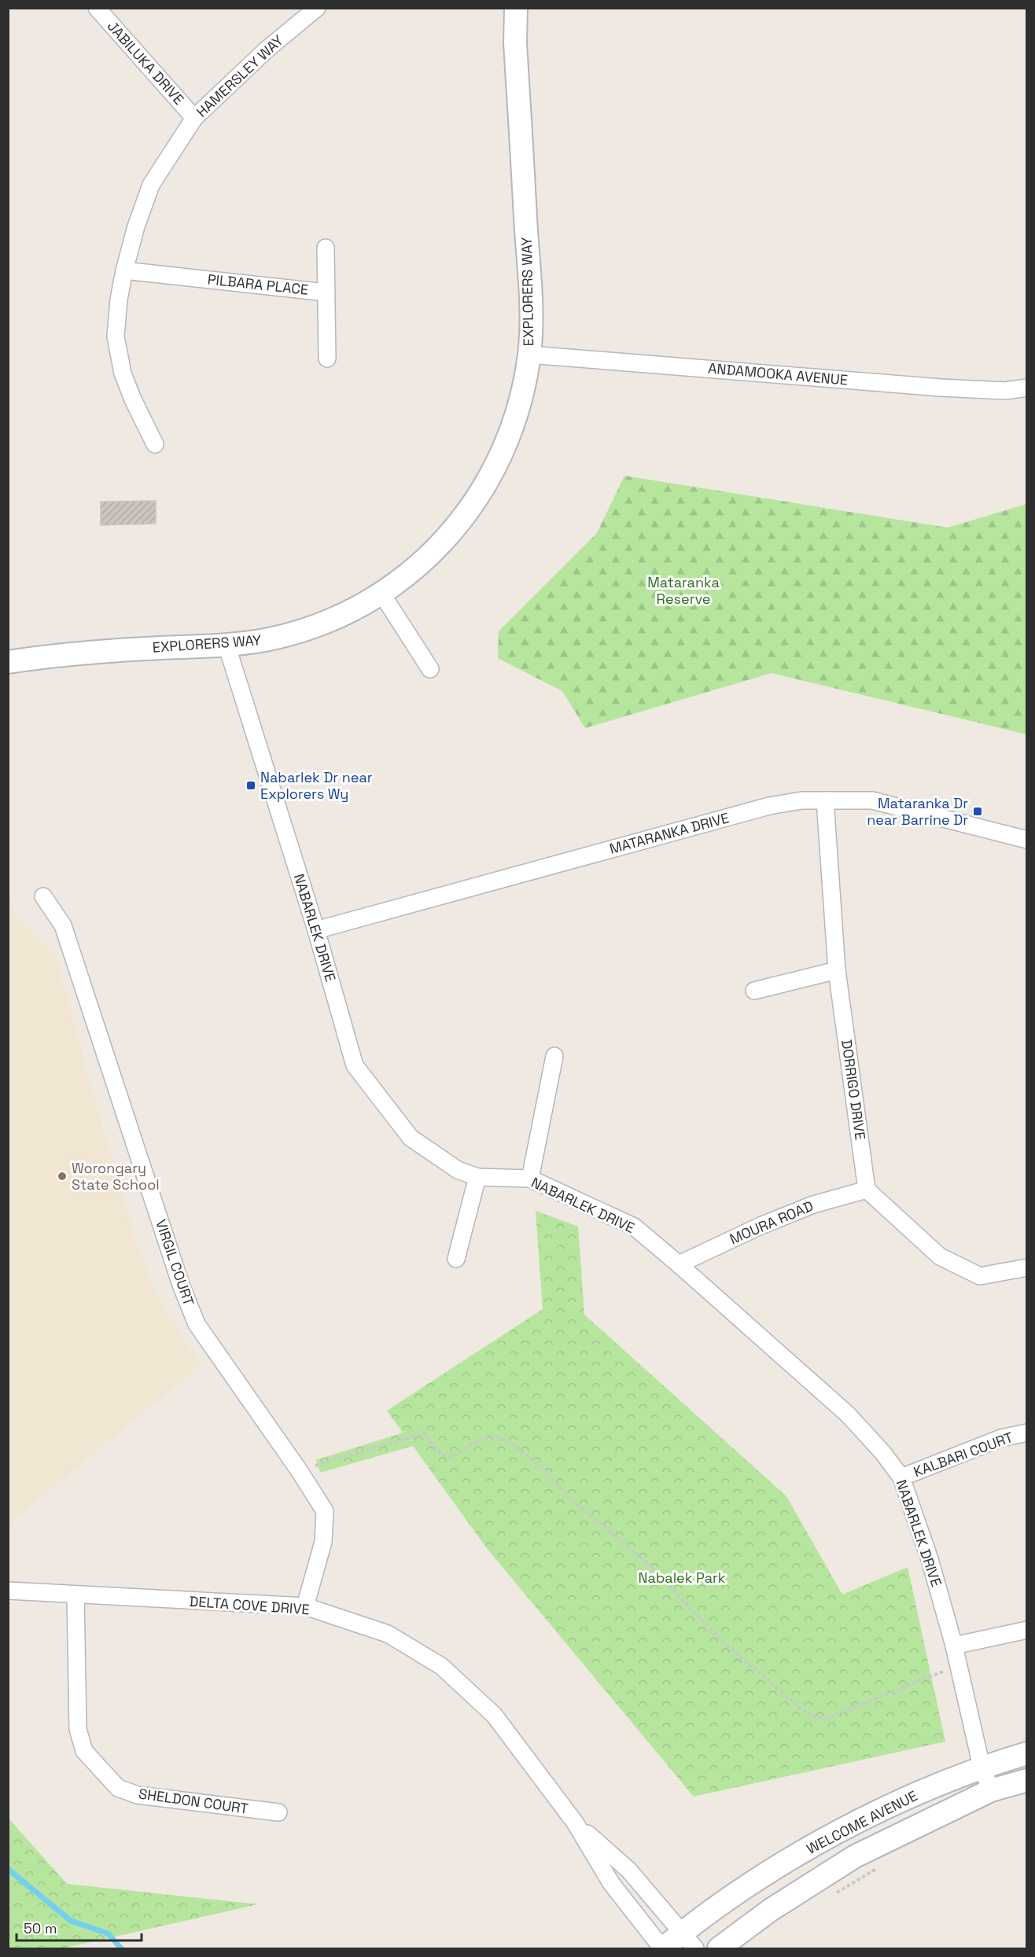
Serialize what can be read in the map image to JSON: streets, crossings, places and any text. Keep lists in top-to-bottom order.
{
  "streets": {
    "street": [
      "JABILUKA DRIVE",
      "HAMERSLEY WAY",
      "PILBARA PLACE",
      "EXPLORERS WAY",
      "ANDAMOOKA AVENUE",
      "MATARANKA DRIVE",
      "NABARLEK DRIVE",
      "DORRIGO DRIVE",
      "MOURA ROAD",
      "VIRGIL COURT",
      "KALBARI COURT",
      "DELTA COVE DRIVE",
      "SHELDON COURT",
      "WELCOME AVENUE"
    ]
  },
  "crossings": [
    ["JABILUKA DRIVE", "HAMERSLEY WAY"],
    ["HAMERSLEY WAY", "PILBARA PLACE"],
    ["EXPLORERS WAY", "ANDAMOOKA AVENUE"],
    ["EXPLORERS WAY", "NABARLEK DRIVE"],
    ["MATARANKA DRIVE", "NABARLEK DRIVE"],
    ["MATARANKA DRIVE", "DORRIGO DRIVE"],
    ["NABARLEK DRIVE", "MOURA ROAD"],
    ["NABARLEK DRIVE", "KALBARI COURT"],
    ["NABARLEK DRIVE", "WELCOME AVENUE"],
    ["DORRIGO DRIVE", "MOURA ROAD"],
    ["VIRGIL COURT", "DELTA COVE DRIVE"],
    ["DELTA COVE DRIVE", "SHELDON COURT"],
    ["DELTA COVE DRIVE", "WELCOME AVENUE"]
  ],
  "parks": ["Mataranka Reserve", "Nabalek Park"],
  "places": {
    "transit": ["Nabarlek Dr near Explorers Wy", "Mataranka Dr near Barrine Dr"],
    "other": ["Worongary State School"]
  },
  "scale_bar": "50 m"
}
